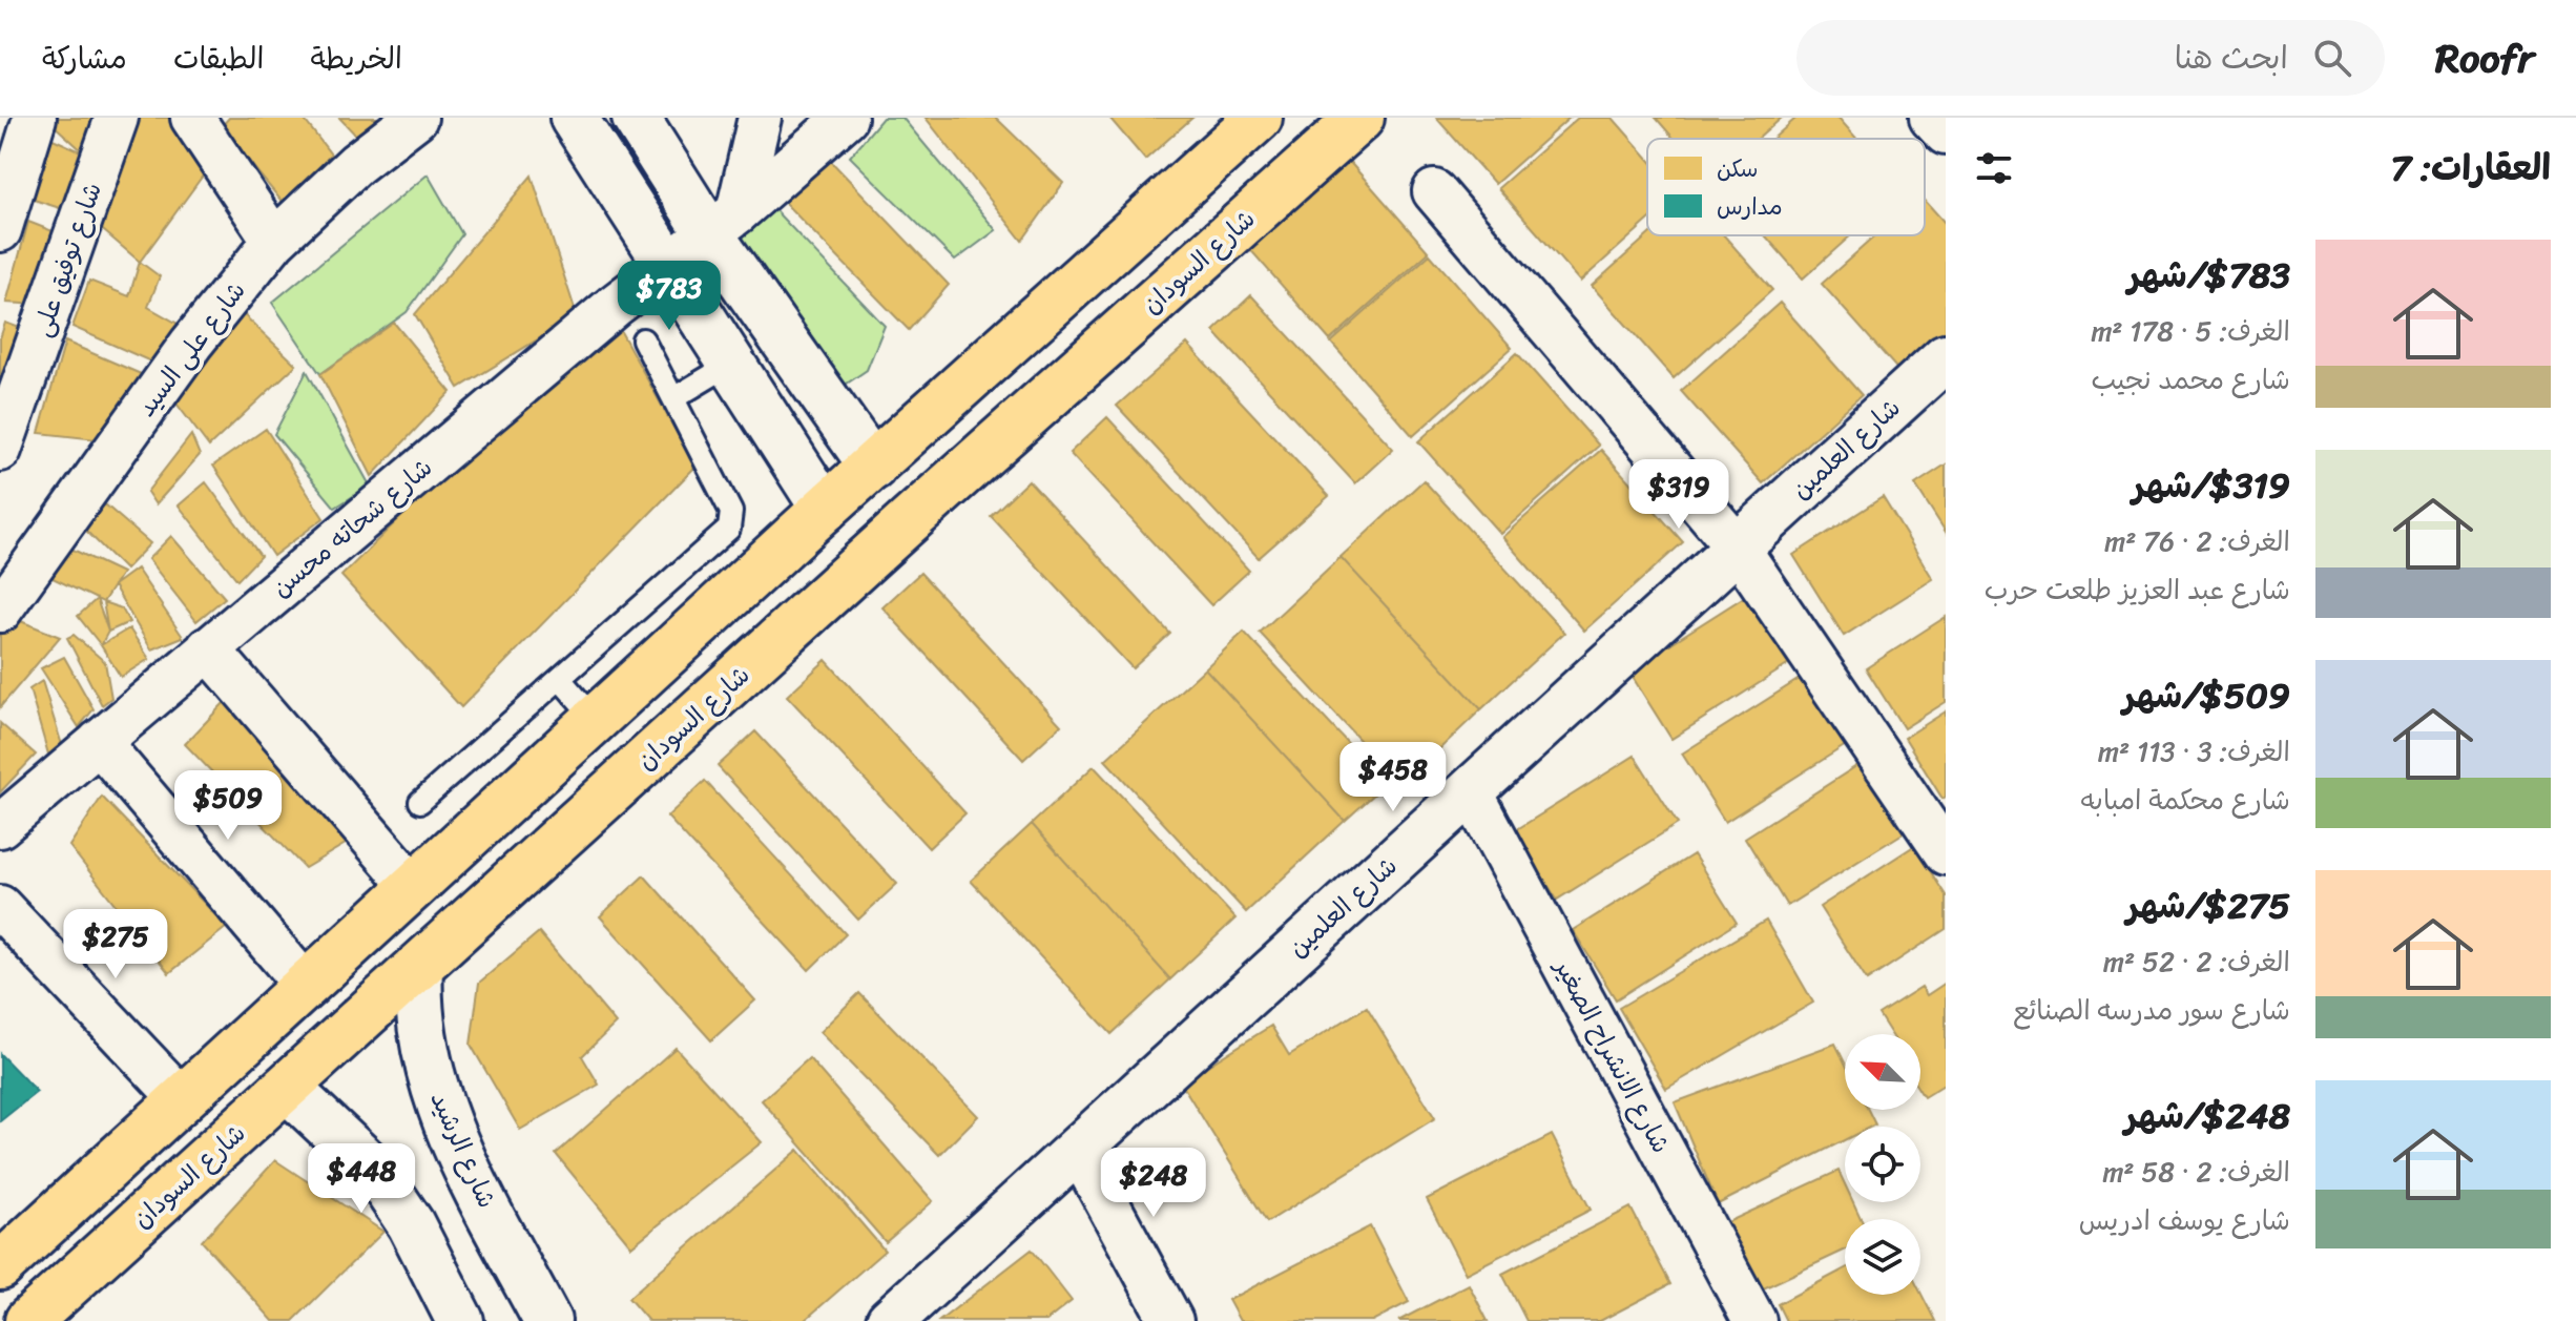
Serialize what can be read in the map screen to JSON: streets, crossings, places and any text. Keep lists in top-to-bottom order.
{
  "streets": {
    "main road": ["شارع السودان"],
    "street": [
      "شارع توفيق على",
      "شارع على السيد",
      "شارع العلمين",
      "شارع شحاته محسن",
      "شارع الانشراح الصغير",
      "شارع الرشيد"
    ]
  },
  "crossings": [
    ["شارع السودان", "شارع الرشيد"],
    ["شارع العلمين", "شارع الانشراح الصغير"]
  ],
  "legend": ["سكن", "مدارس"],
  "north": "top left",
  "page": {
    "header": "Roofr",
    "search": "ابحث هنا",
    "nav": ["الخريطة", "الطبقات", "مشاركة"],
    "heading": "العقارات: 7",
    "list": [
      {
        "name": "$783/شهر",
        "note": "الغرف: 5 · 178 m² · شارع محمد نجيب"
      },
      {
        "name": "$319/شهر",
        "note": "الغرف: 2 · 76 m² · شارع عبد العزيز طلعت حرب"
      },
      {
        "name": "$509/شهر",
        "note": "الغرف: 3 · 113 m² · شارع محكمة امبابه"
      },
      {
        "name": "$275/شهر",
        "note": "الغرف: 2 · 52 m² · شارع سور مدرسه الصنائع"
      },
      {
        "name": "$248/شهر",
        "note": "الغرف: 2 · 58 m² · شارع يوسف ادريس"
      }
    ],
    "price": [
      "$783",
      "$319",
      "$458",
      "$509",
      "$275",
      "$448",
      "$248"
    ]
  }
}
